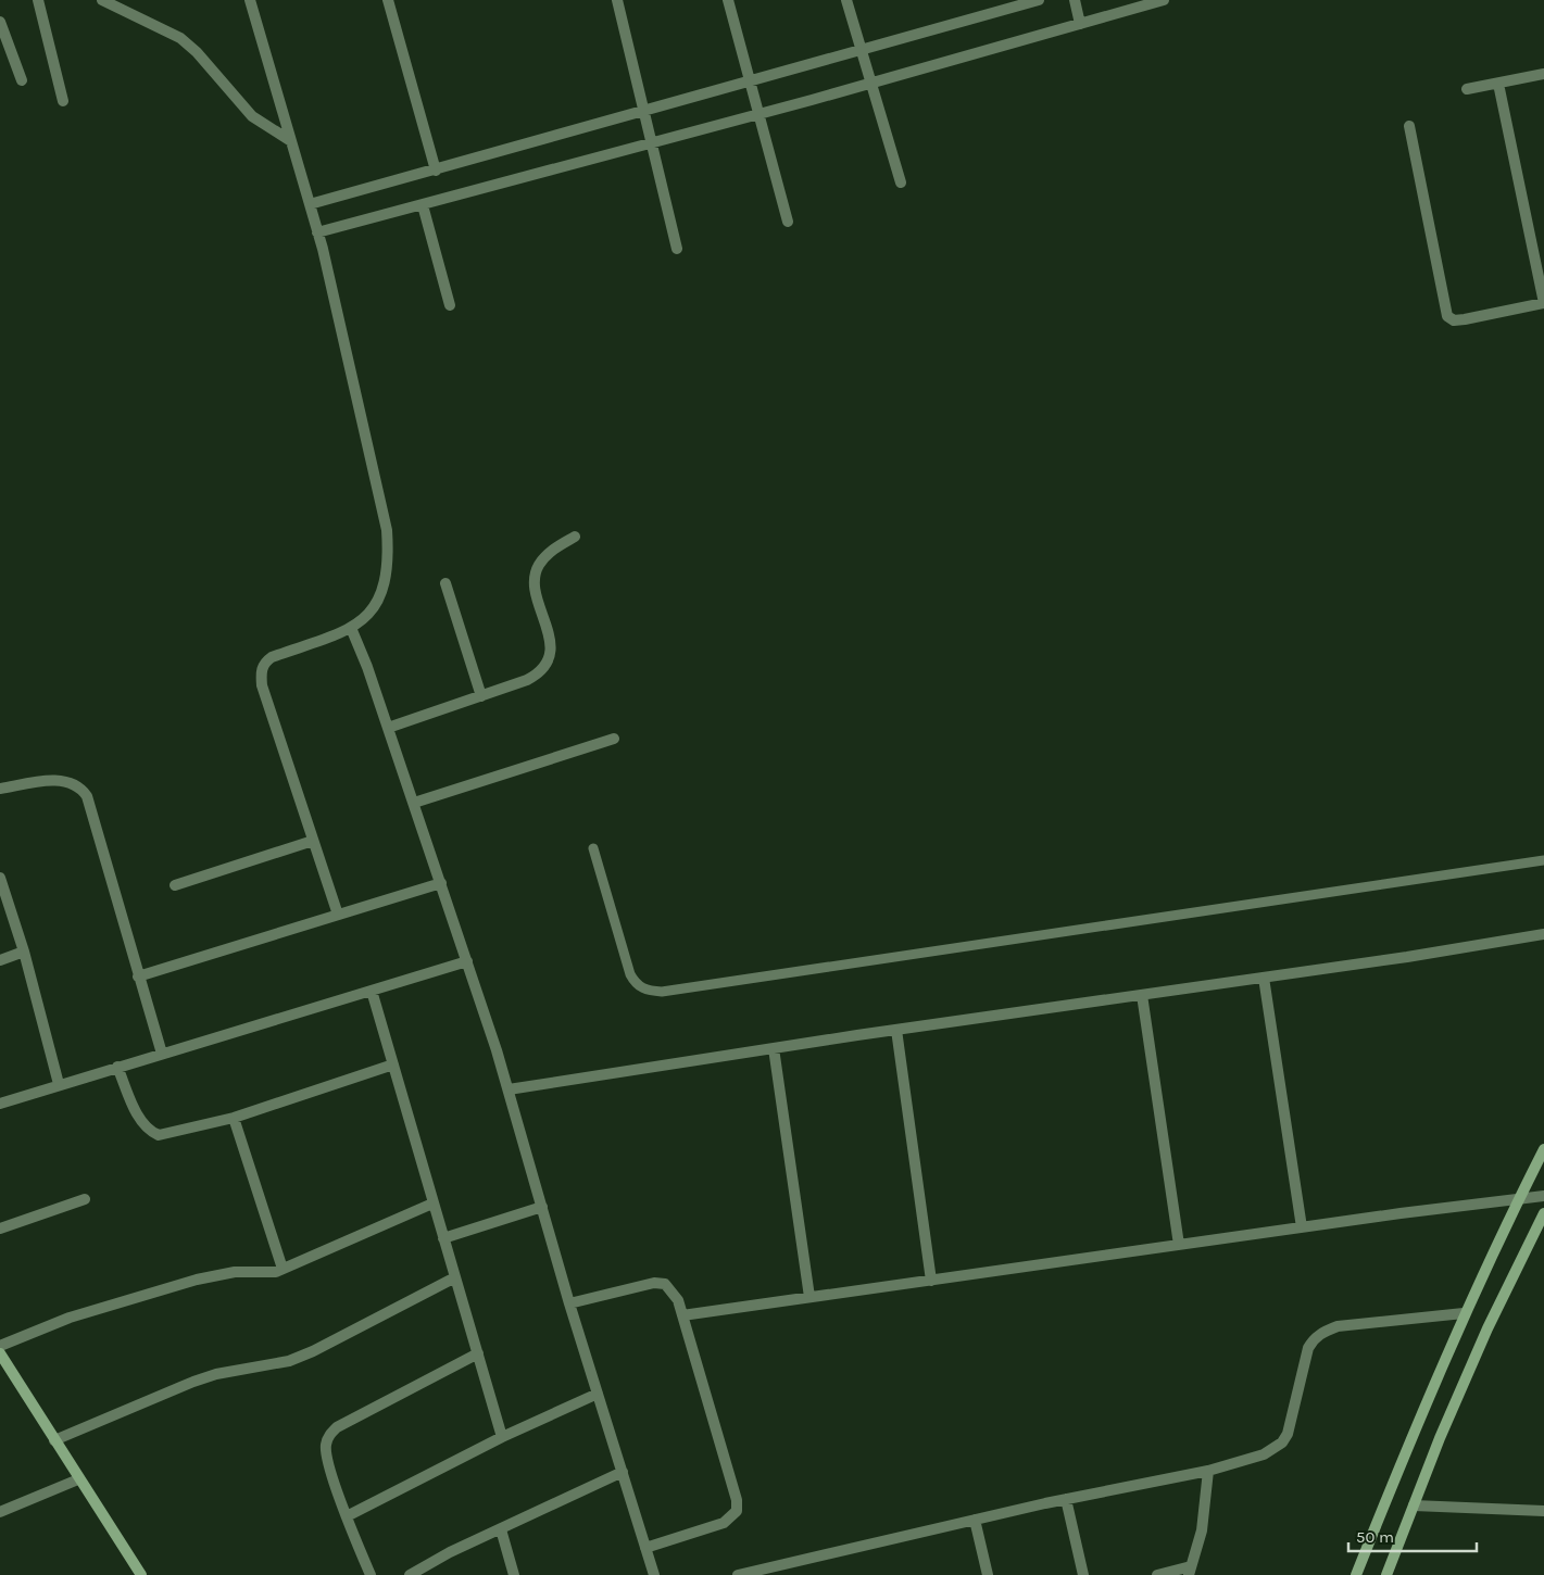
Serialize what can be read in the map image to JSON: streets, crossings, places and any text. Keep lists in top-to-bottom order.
{
  "scale_bar": "50 m"
}
